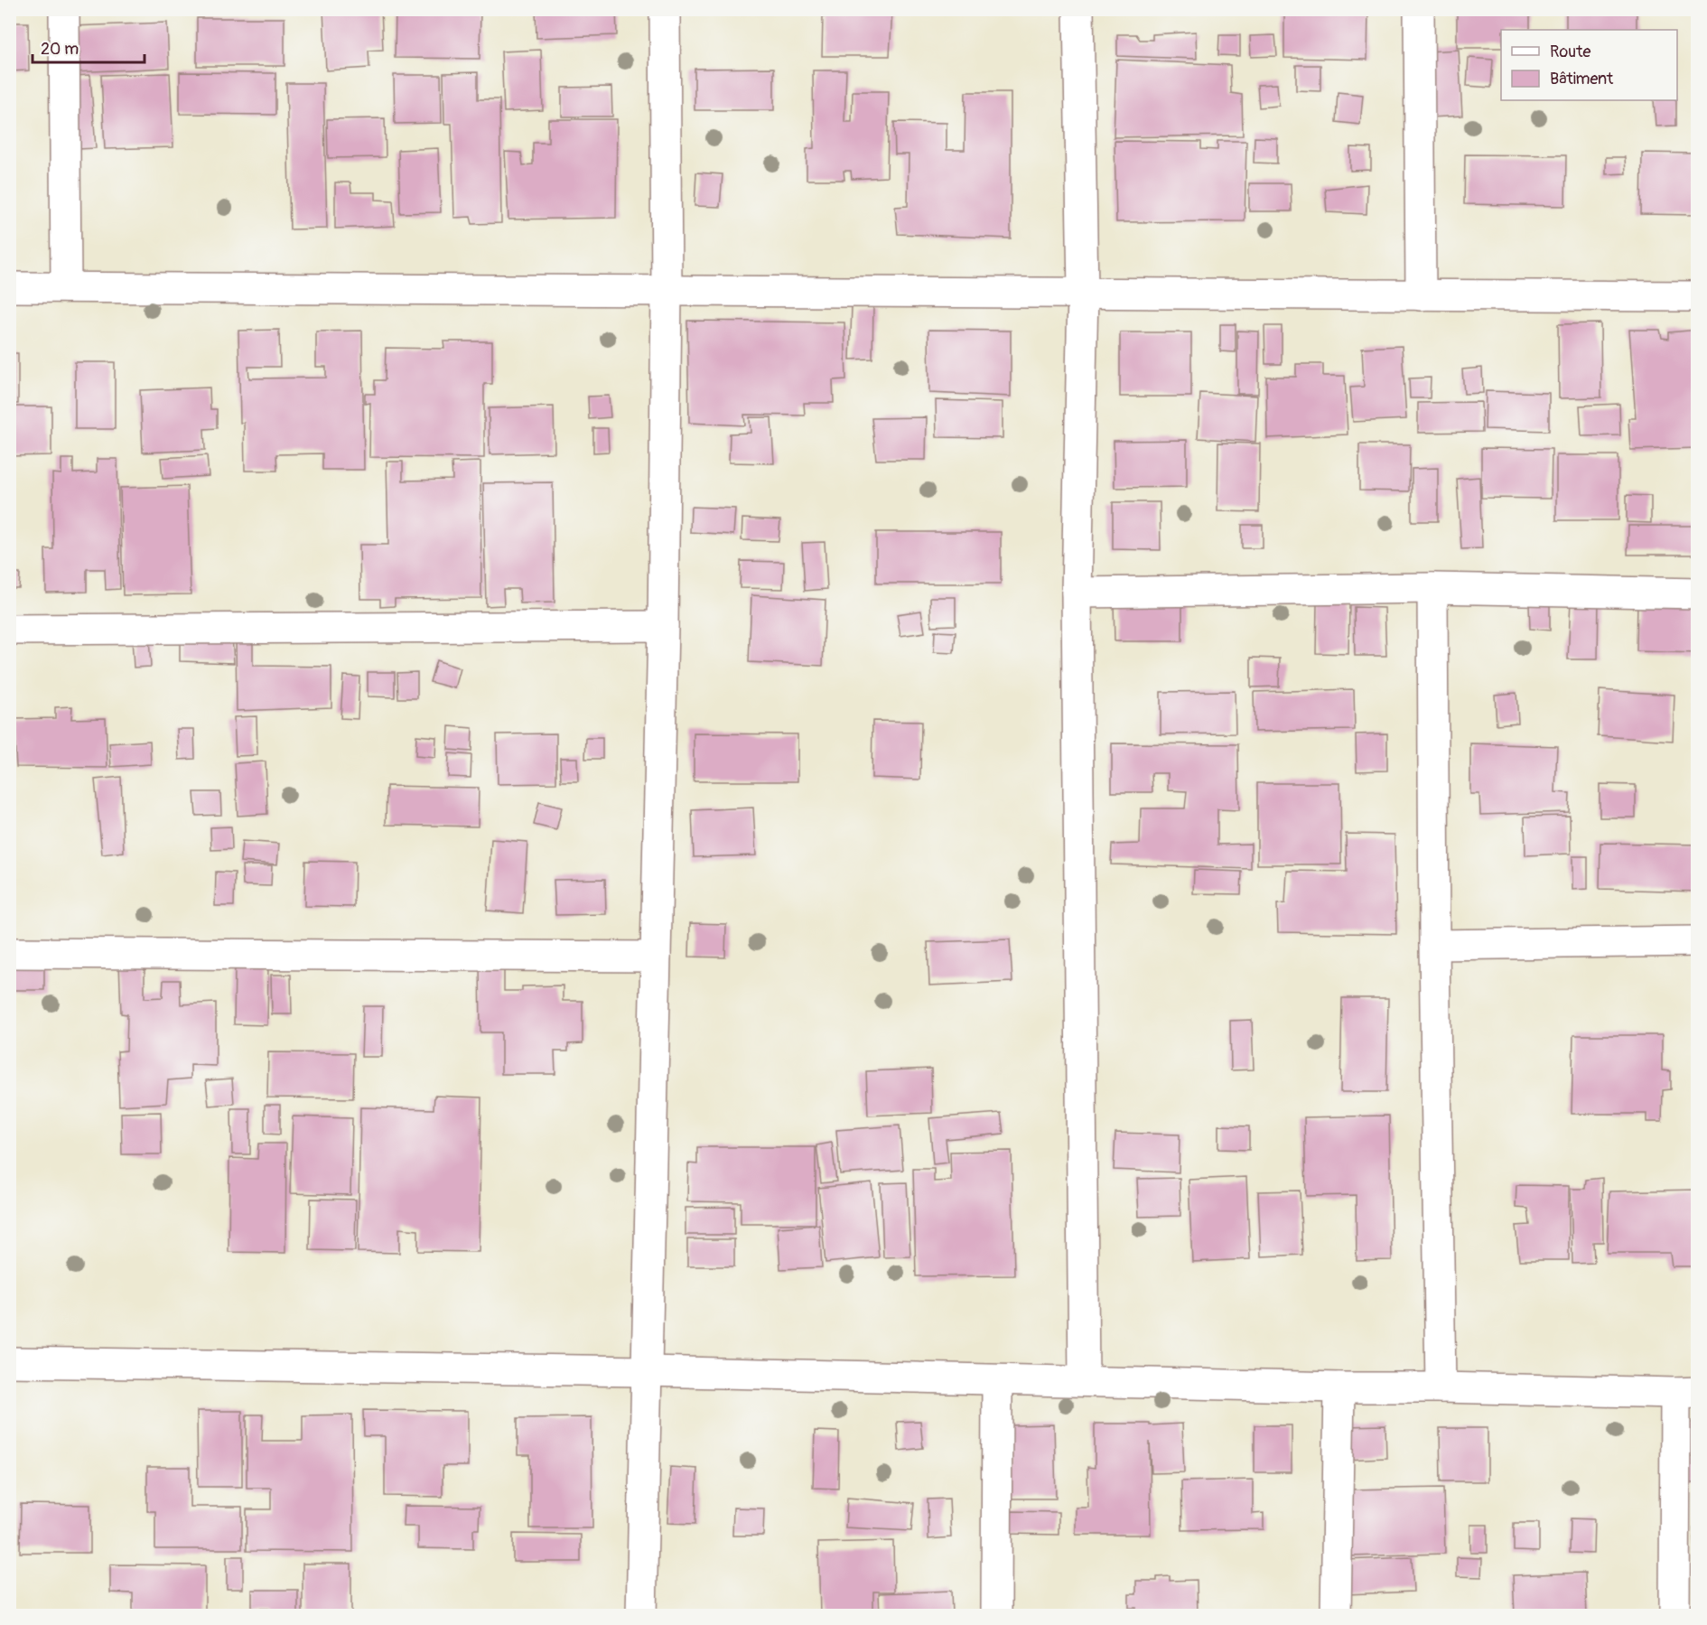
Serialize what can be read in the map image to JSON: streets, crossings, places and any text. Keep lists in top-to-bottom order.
{
  "legend": ["Route", "Bâtiment"],
  "scale_bar": "20 m"
}
